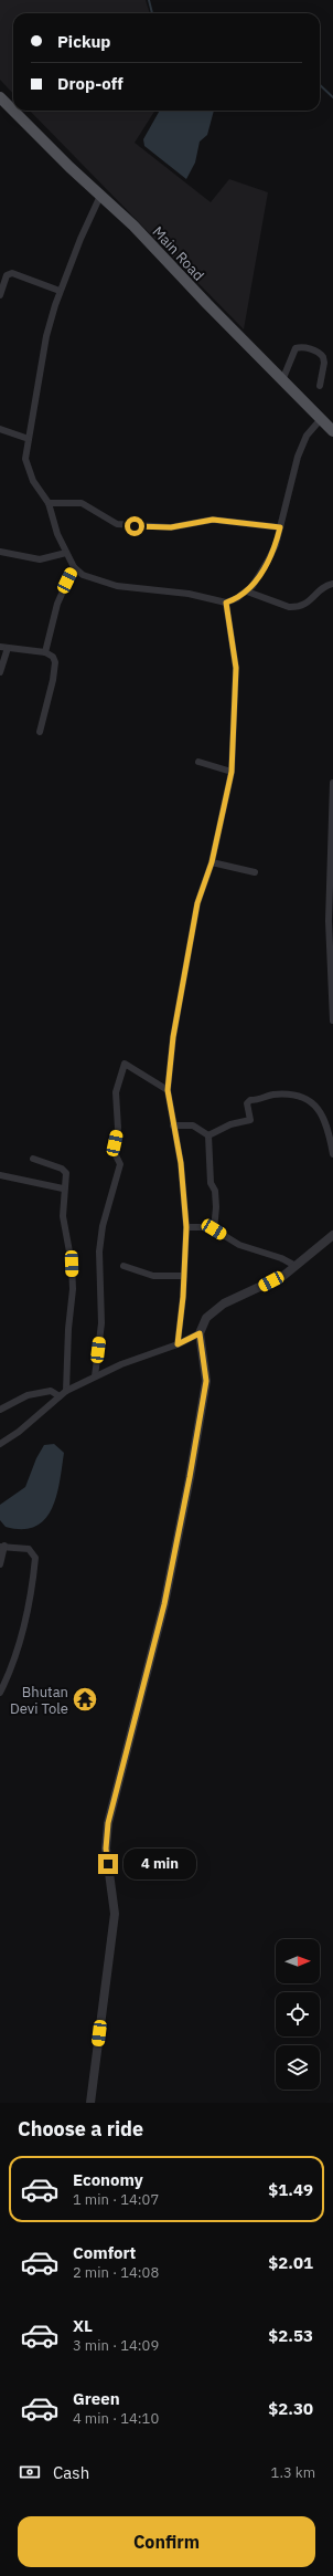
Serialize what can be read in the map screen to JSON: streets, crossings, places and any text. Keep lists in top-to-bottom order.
{
  "streets": {
    "main road": ["Main Road"]
  },
  "places": {
    "temple": ["Bhutan Devi Tole"]
  },
  "north": "right",
  "page": {
    "banner": ["Pickup", "Drop-off"],
    "bubble": "4 min",
    "heading": "Choose a ride",
    "list": [
      {
        "name": "Economy",
        "note": "1 min · 14:07",
        "value": "$1.49"
      },
      {
        "name": "Comfort",
        "note": "2 min · 14:08",
        "value": "$2.01"
      },
      {
        "name": "XL",
        "note": "3 min · 14:09",
        "value": "$2.53"
      },
      {
        "name": "Green",
        "note": "4 min · 14:10",
        "value": "$2.30"
      }
    ],
    "pay": ["Cash", "1.3 km"],
    "buttons": "Confirm"
  }
}
